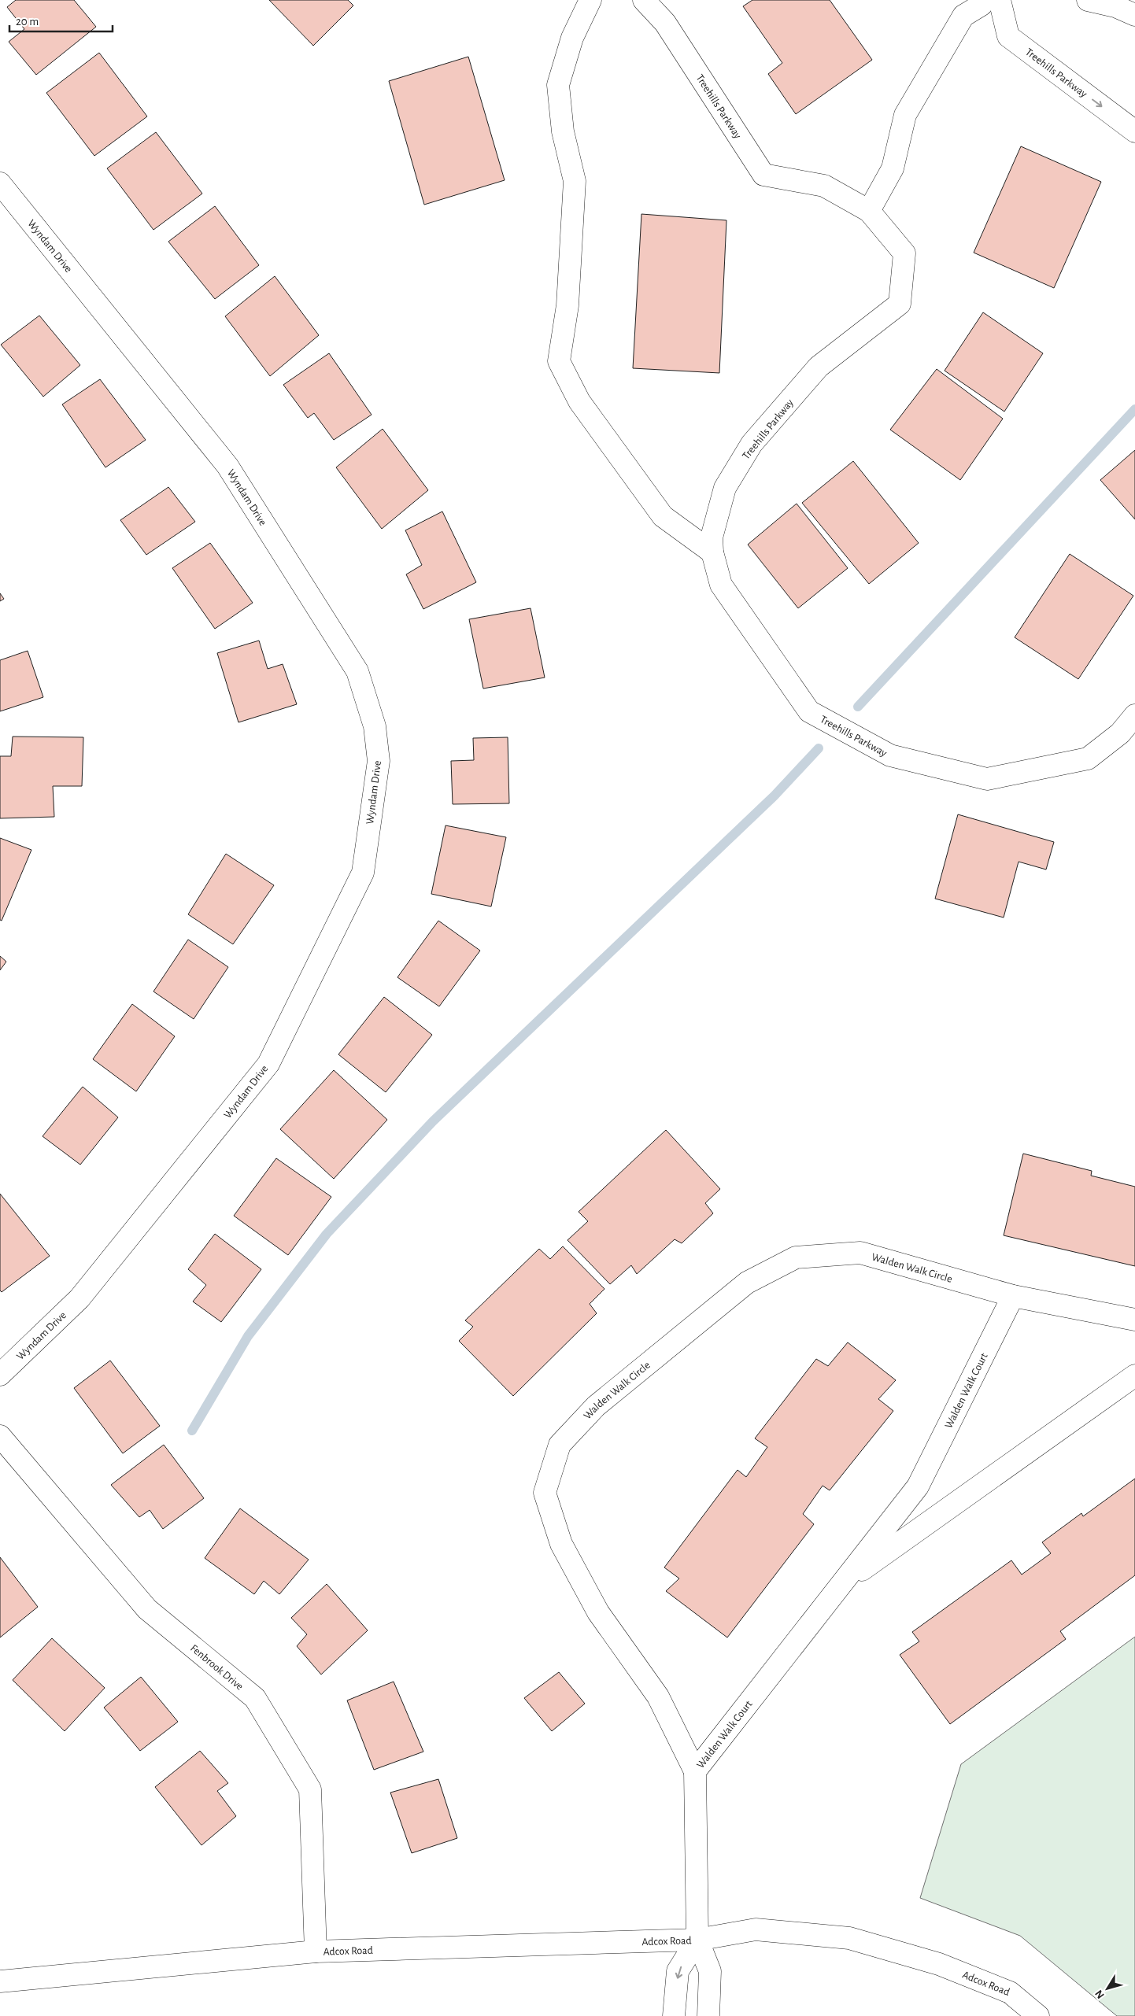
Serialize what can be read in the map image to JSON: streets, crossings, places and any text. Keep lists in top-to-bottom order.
{
  "streets": {
    "street": [
      "Treehills Parkway",
      "Wyndam Drive",
      "Walden Walk Circle",
      "Walden Walk Court",
      "Fenbrook Drive",
      "Adcox Road"
    ]
  },
  "crossings": [
    ["Walden Walk Circle", "Walden Walk Court"],
    ["Walden Walk Court", "Adcox Road"],
    ["Fenbrook Drive", "Adcox Road"]
  ],
  "scale_bar": "20 m",
  "north": "bottom left"
}
